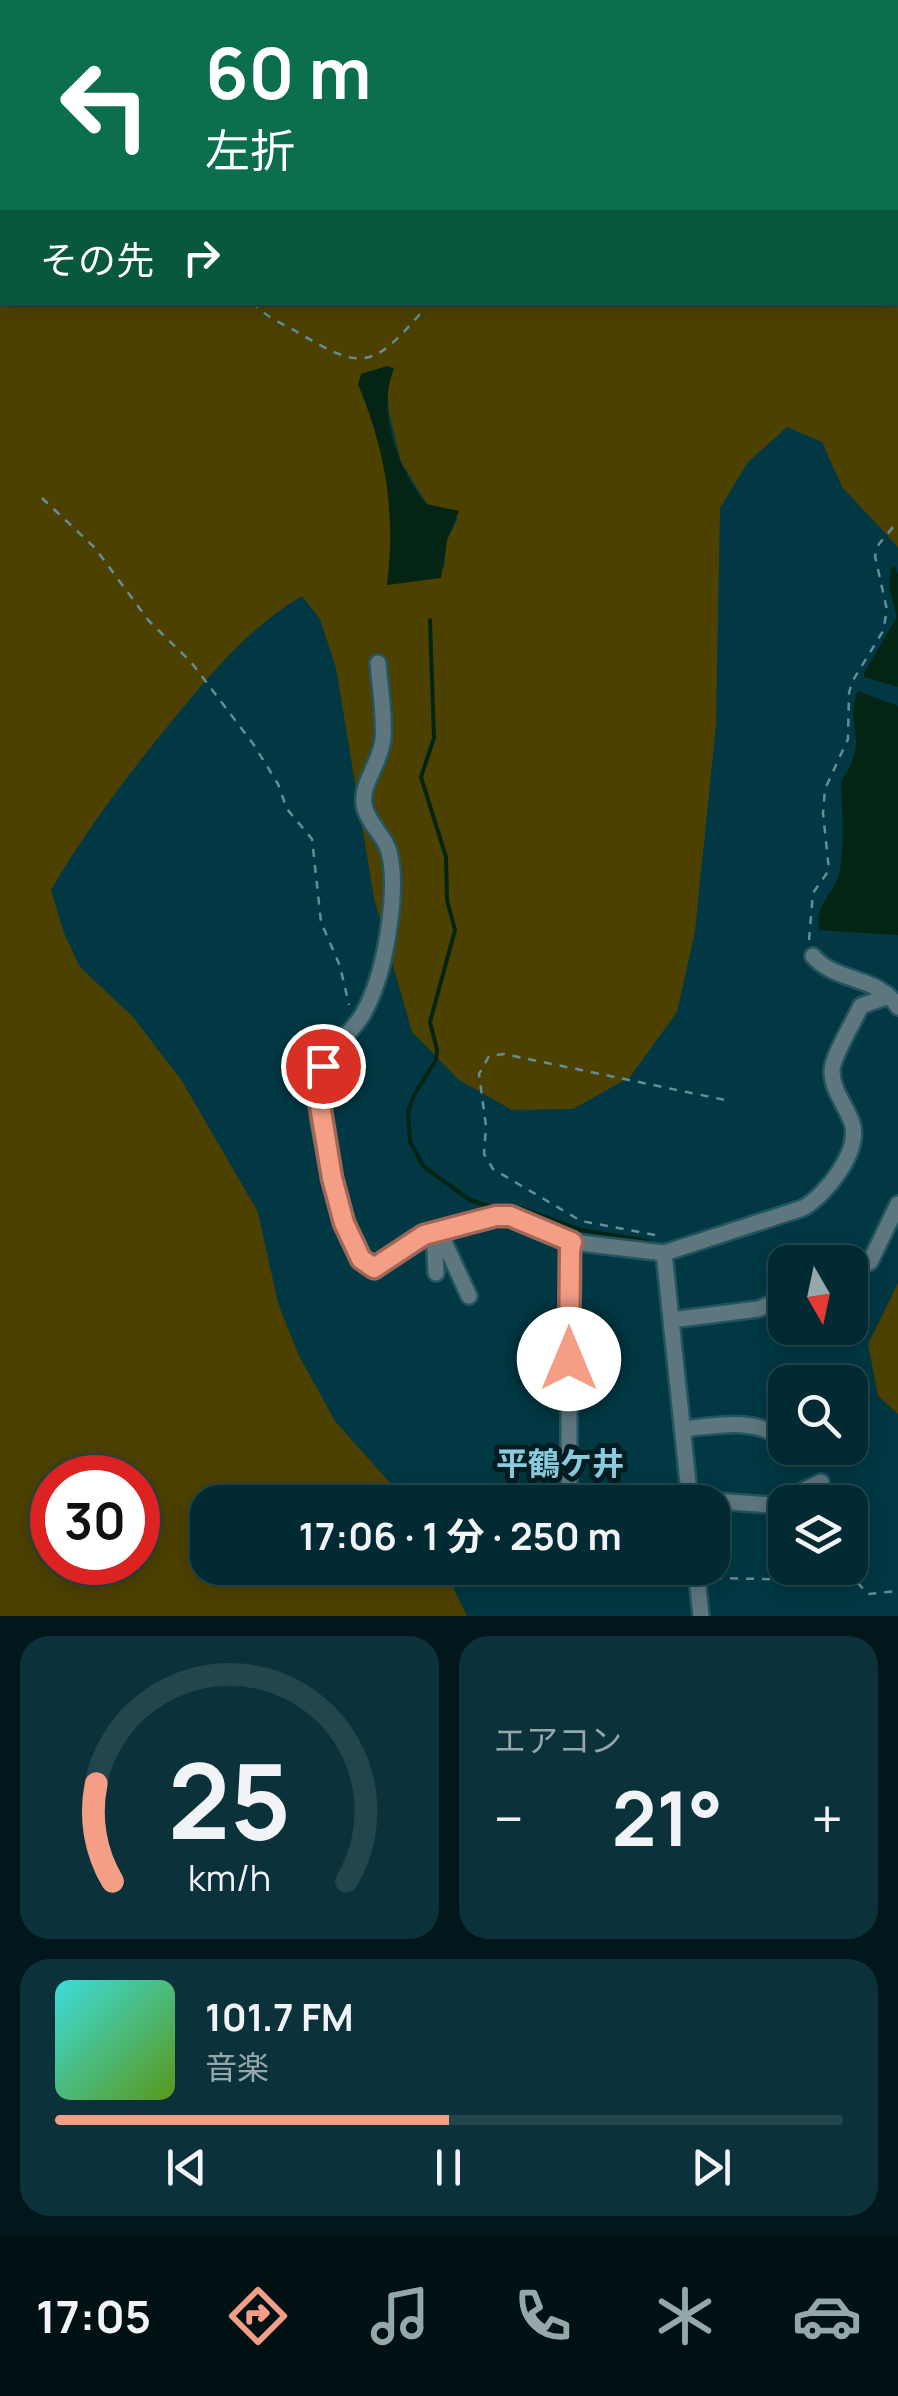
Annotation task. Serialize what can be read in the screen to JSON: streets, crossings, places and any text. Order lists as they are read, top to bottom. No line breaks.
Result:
{"districts":["平鶴ケ井"],"north":"bottom","page":{"turn":["60 m","左折"],"then":"その先","limit":"30","trip":"17:06 · 1 分 · 250 m","tile":"エアコン","heat":["−","21°","+"],"song":["101.7 FM","音楽"],"tabs":"17:05","gauge":["25","km/h"]}}
